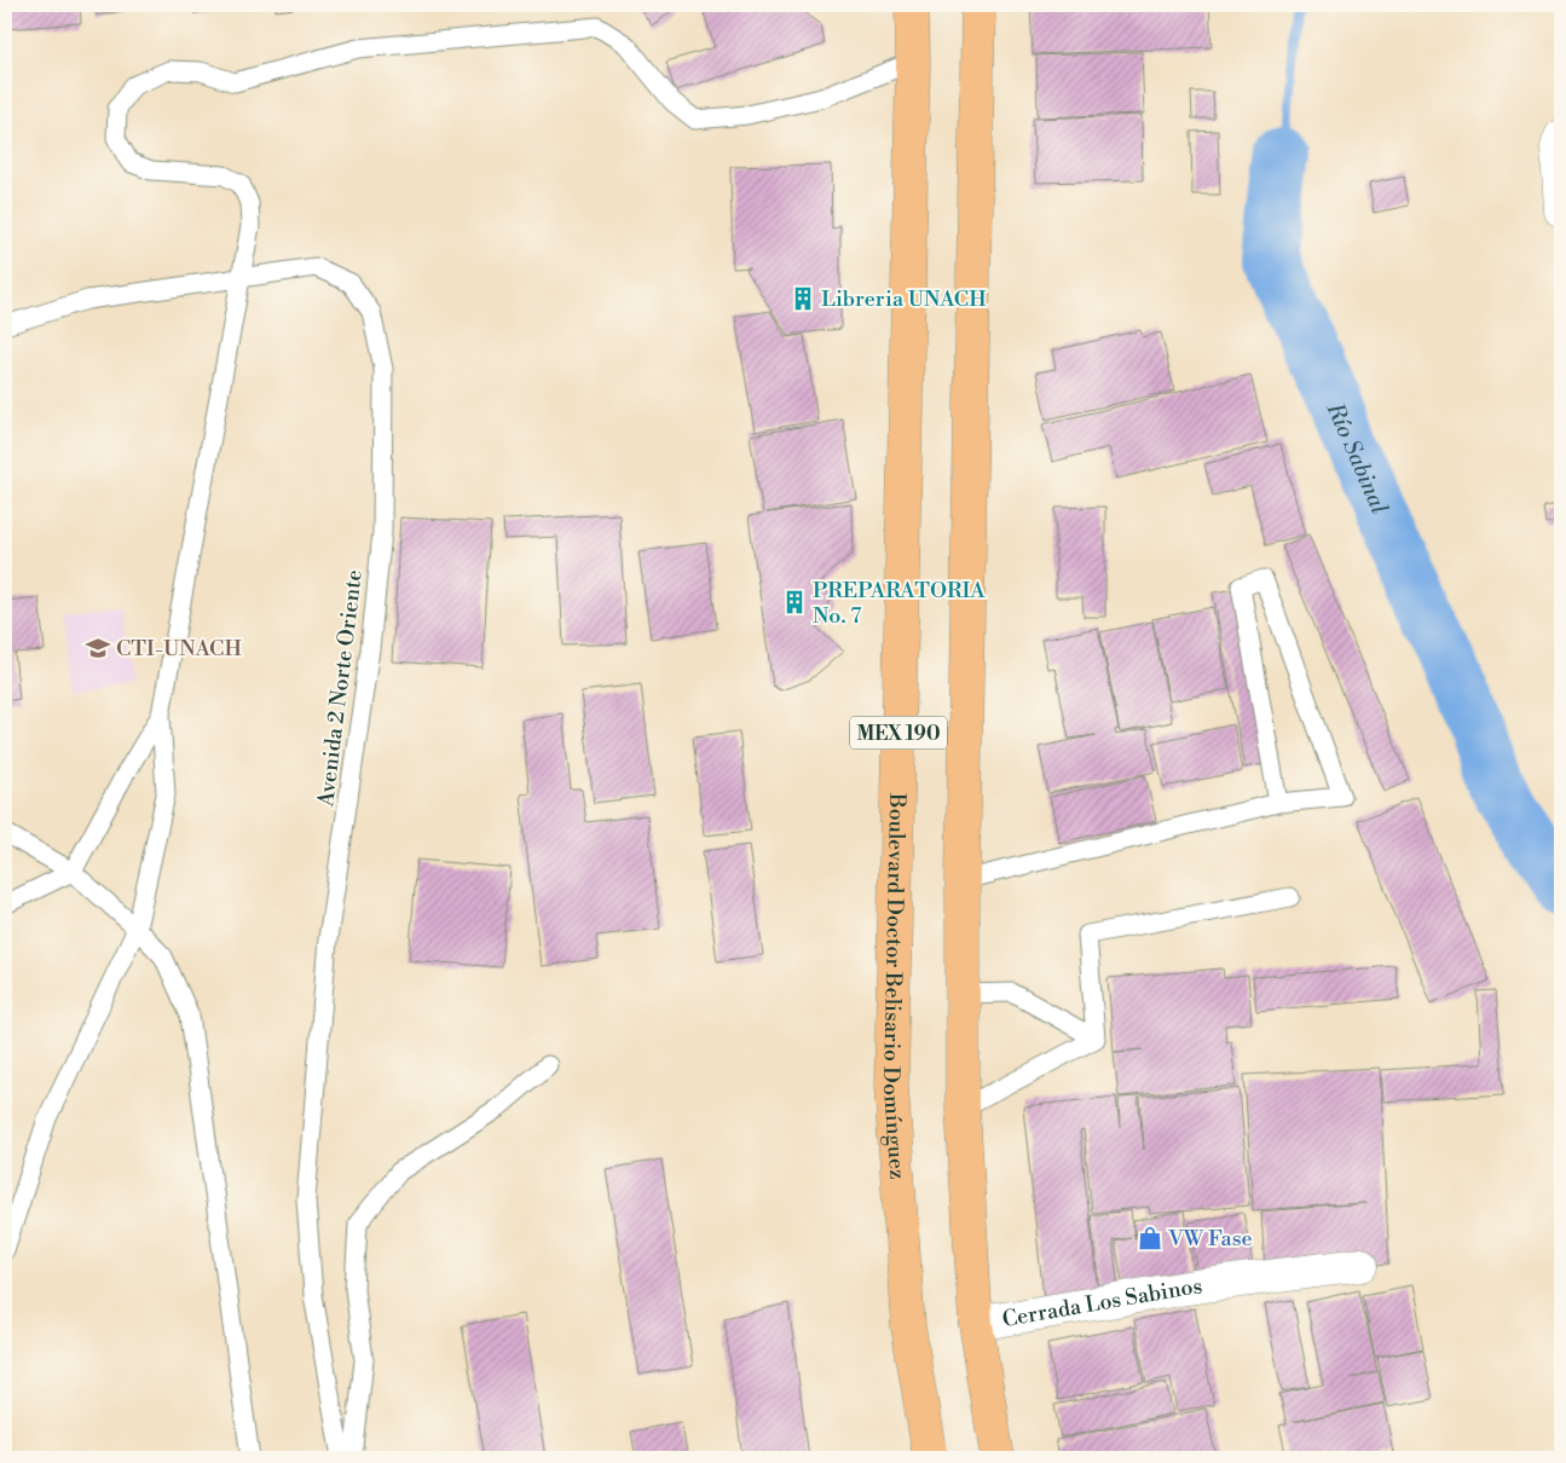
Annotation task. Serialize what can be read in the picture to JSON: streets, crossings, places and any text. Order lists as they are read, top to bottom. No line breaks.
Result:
{"streets":{"main road":["MEX 190","Boulevard Doctor Belisario Domínguez"],"street":["Cerrada Los Sabinos"],"lane":["Avenida 2 Norte Oriente"]},"crossings":[["MEX 190","Cerrada Los Sabinos"]],"water":["Río Sabinal"],"places":{"building":["Libreria UNACH","PREPARATORIA No. 7"],"school or university":["CTI-UNACH"],"shop":["VW Fase"]}}
